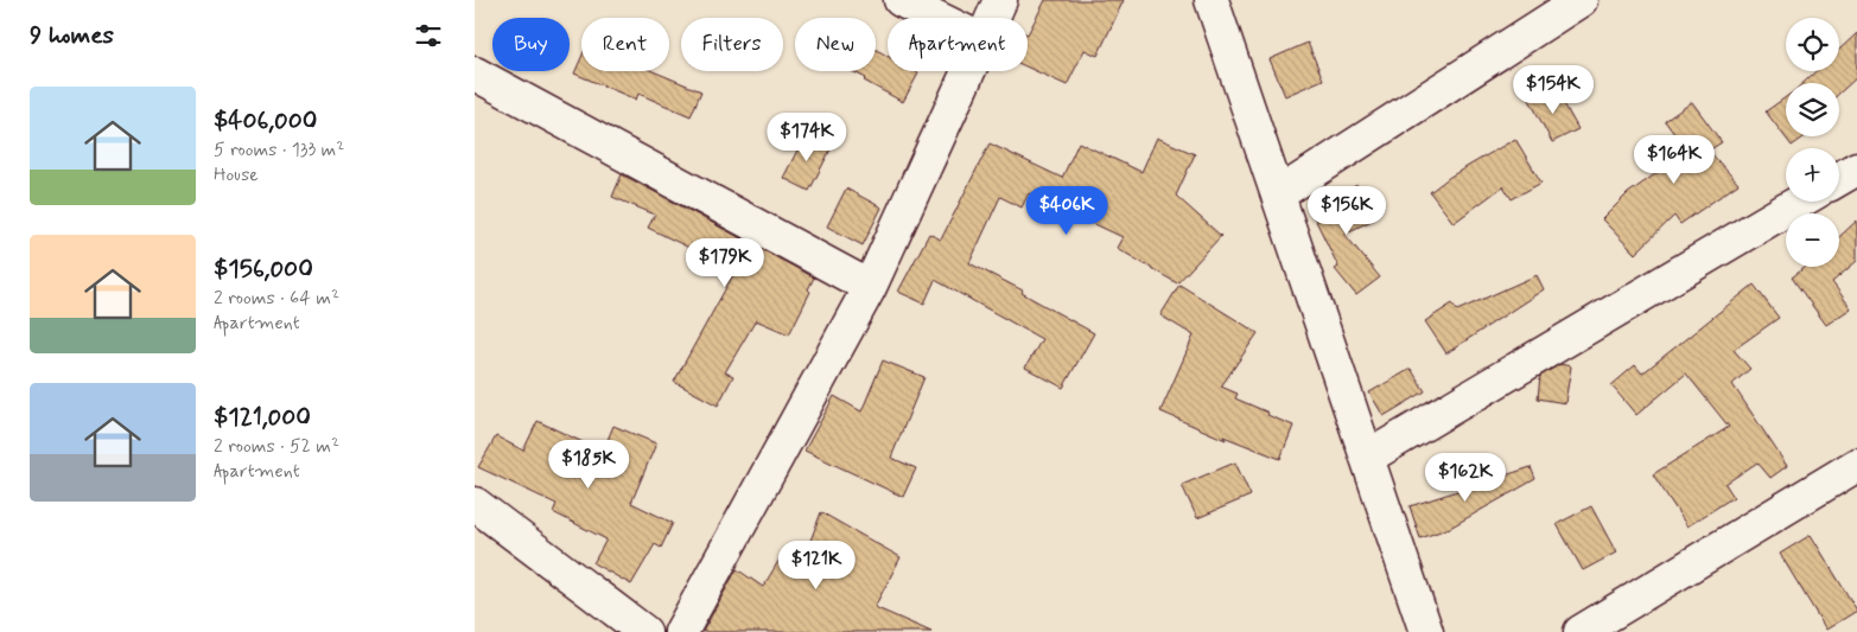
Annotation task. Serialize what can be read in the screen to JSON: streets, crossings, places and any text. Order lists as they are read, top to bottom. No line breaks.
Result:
{"page":{"heading":"9 homes","map_buttons":["+","−"],"chip":["Buy","Rent","Filters","New","Apartment"],"price":["$154K","$174K","$164K","$406K","$156K","$179K","$185K","$162K","$121K"],"list":[{"name":"$406,000","note":"5 rooms · 133 m² · House"},{"name":"$156,000","note":"2 rooms · 64 m² · Apartment"},{"name":"$121,000","note":"2 rooms · 52 m² · Apartment"}]}}
